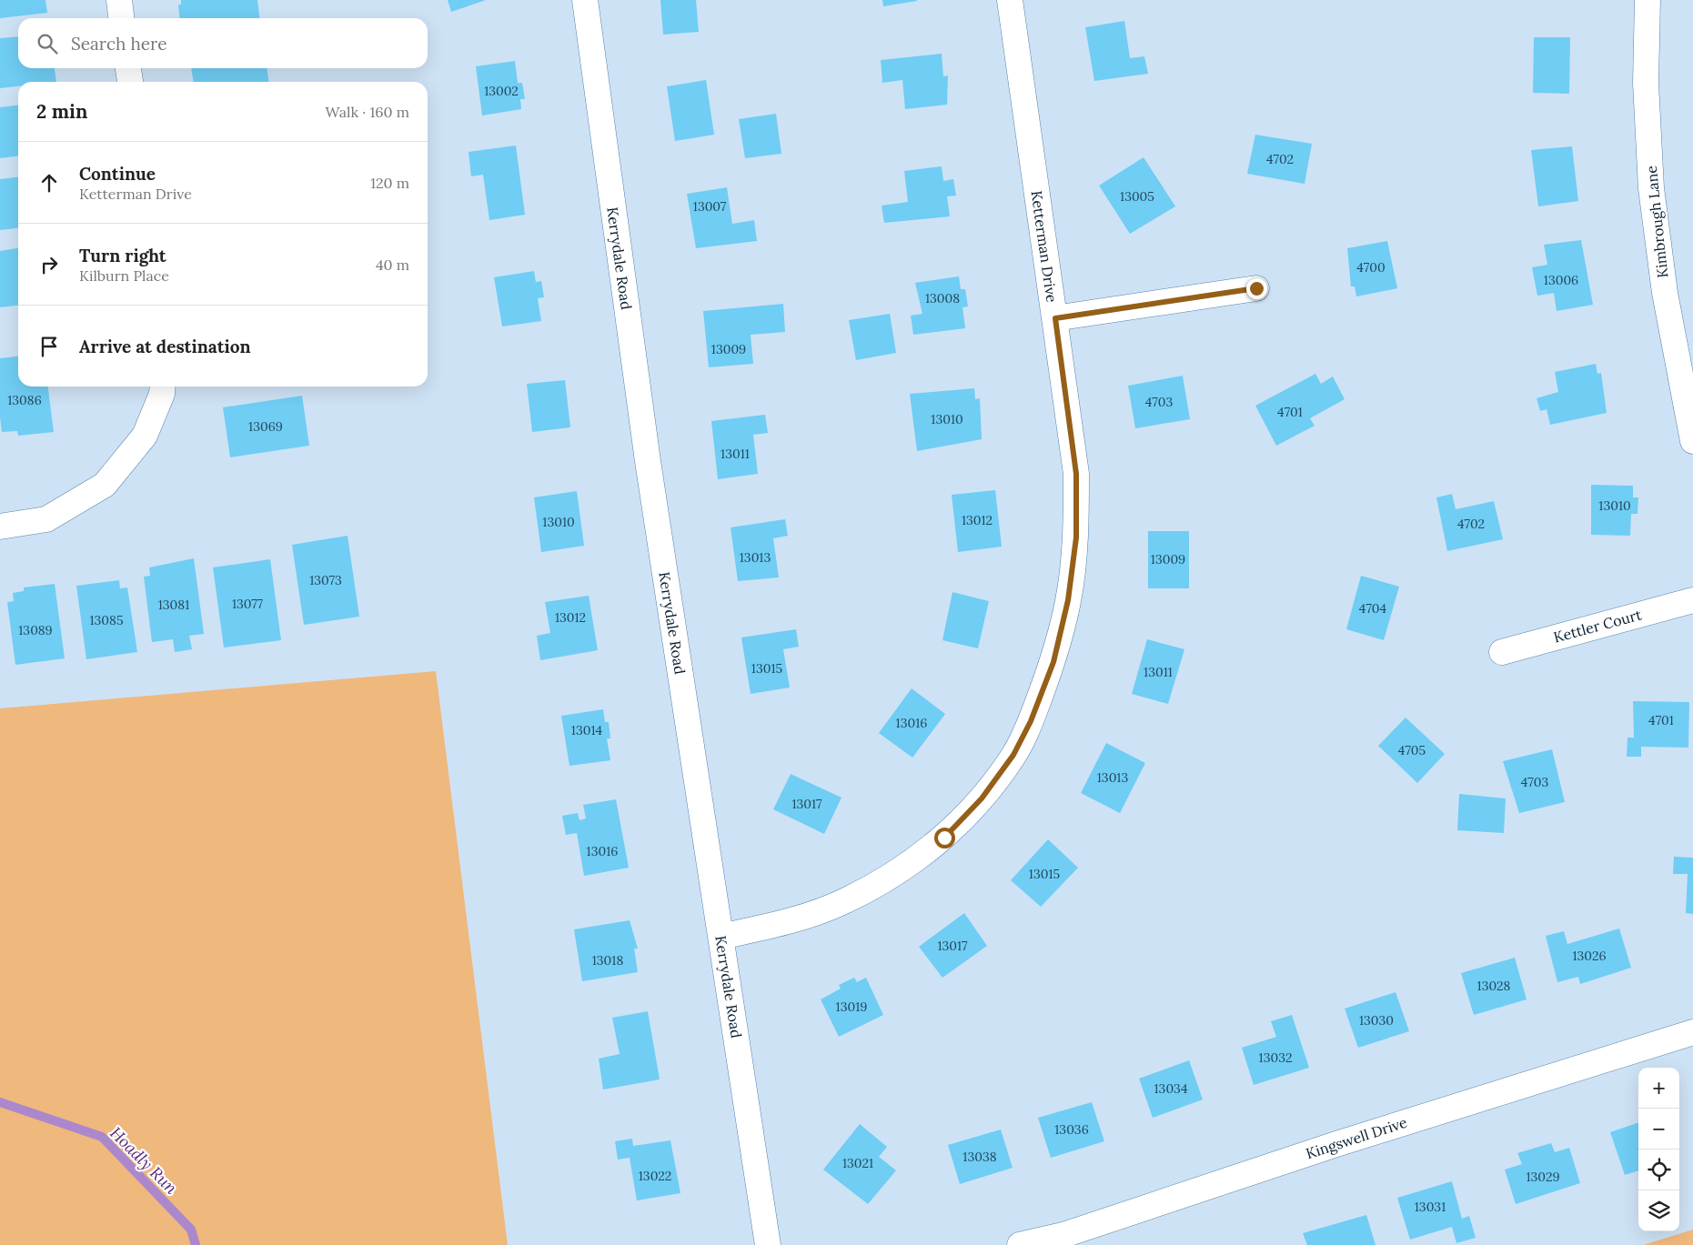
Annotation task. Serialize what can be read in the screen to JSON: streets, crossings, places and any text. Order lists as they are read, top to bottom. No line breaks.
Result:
{"streets":{"street":["Kimbrough Lane","Ketterman Drive","Kerrydale Road","Kettler Court","Kingswell Drive"]},"crossings":[["Ketterman Drive","Kerrydale Road"]],"water":["Hoadly Run"],"house_numbers":["13002","4702","13005","13007","4700","13006","13008","13009","13086","4703","4701","13010","13069","13011","13010","13012","13010","4702","13013","13009","13073","13077","13081","4704","13012","13085","13089","13015","13011","4701","13016","13014","4705","13013","4703","13017","13016","13015","13017","13026","13018","13028","13019","13030","13032","13034","13036","13038","13021","13022","13029","13031"],"page":{"search":"Search here","heading":["2 min","Walk · 160 m"],"list":[["Continue","Ketterman Drive","120 m"],["Turn right","Kilburn Place","40 m"],"Arrive at destination"],"map_buttons":["+","−"]}}
